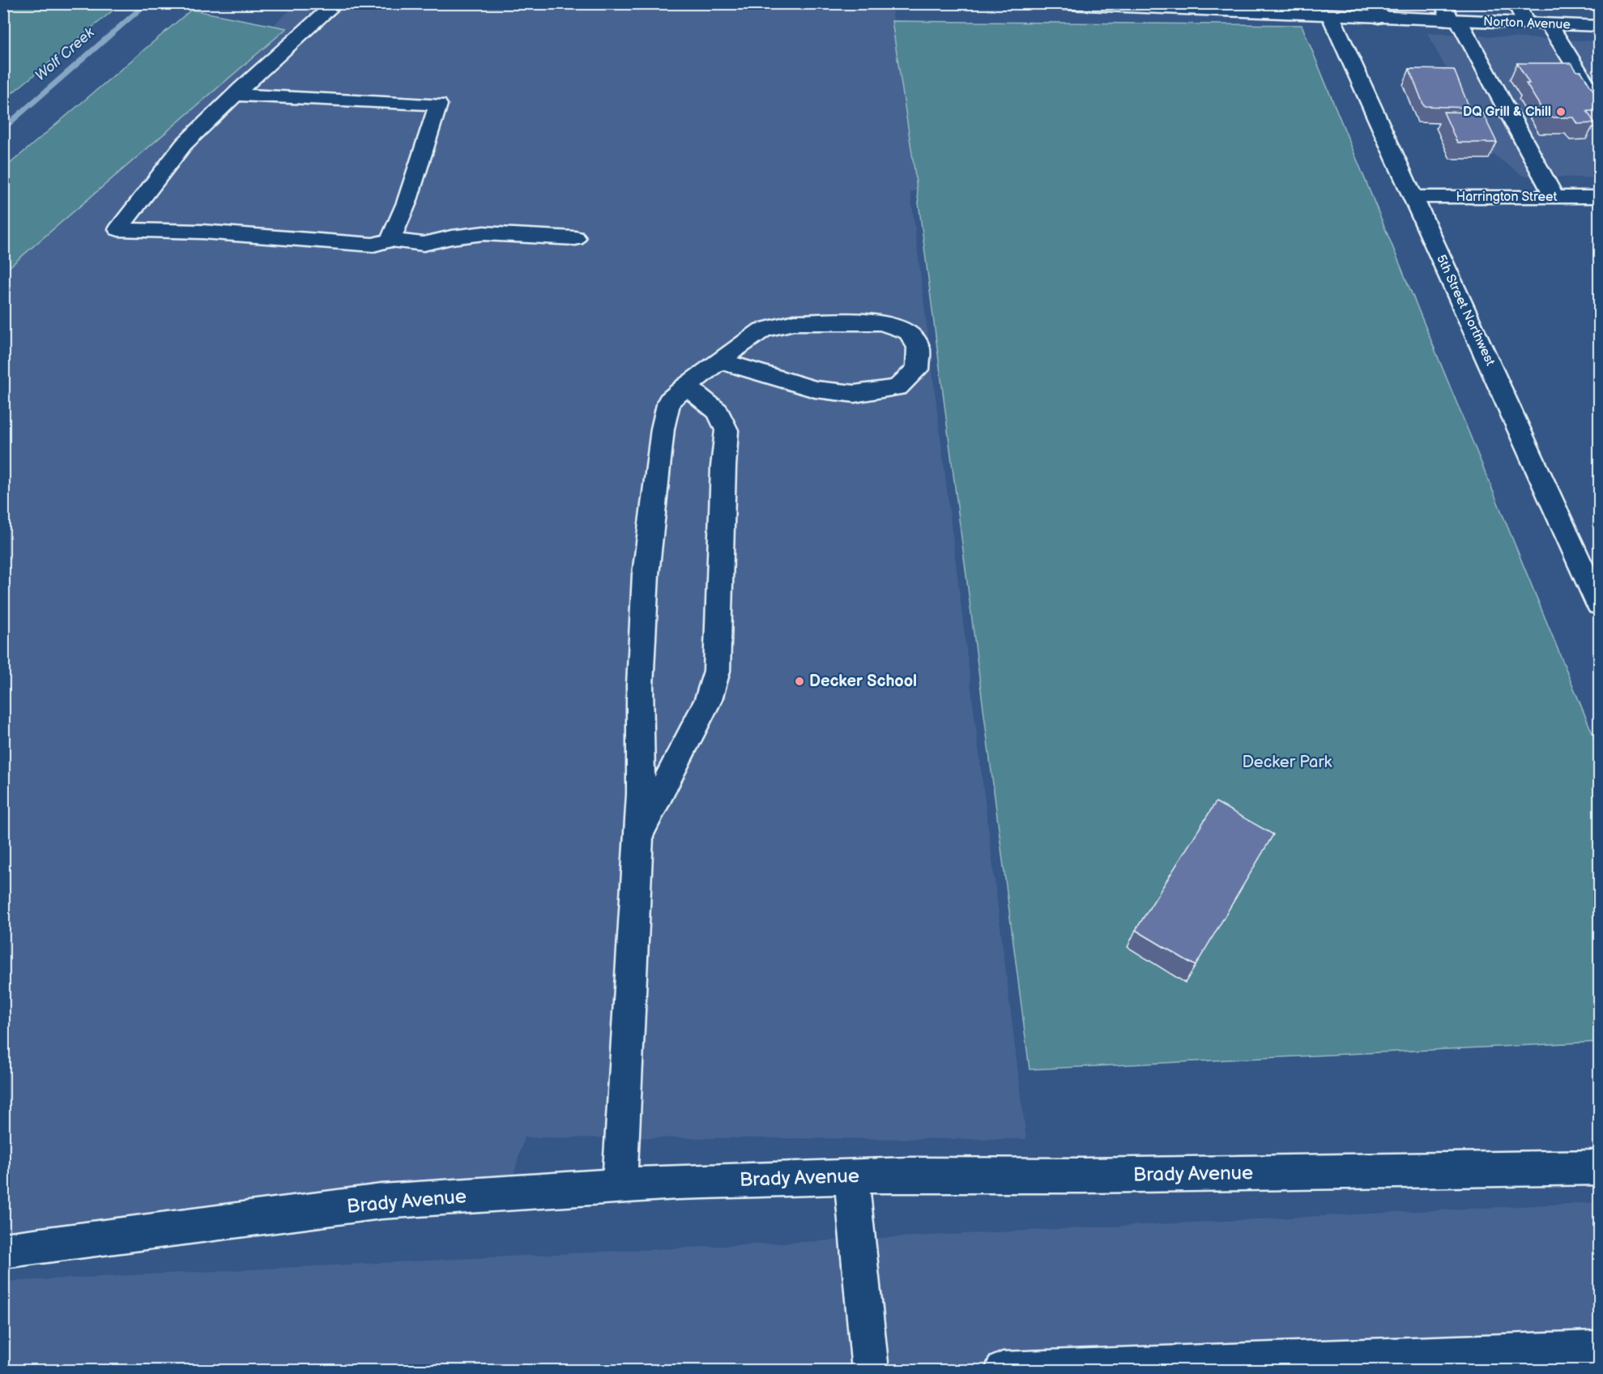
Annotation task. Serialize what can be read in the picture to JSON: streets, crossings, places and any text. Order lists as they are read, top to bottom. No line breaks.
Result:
{"streets":{"street":["Norton Avenue","Harrington Street","5th Street Northwest","Brady Avenue"]},"crossings":[["Norton Avenue","5th Street Northwest"],["Harrington Street","5th Street Northwest"]],"water":["Wolf Creek"],"parks":["Decker Park"],"places":["DQ Grill & Chill","Decker School"]}
